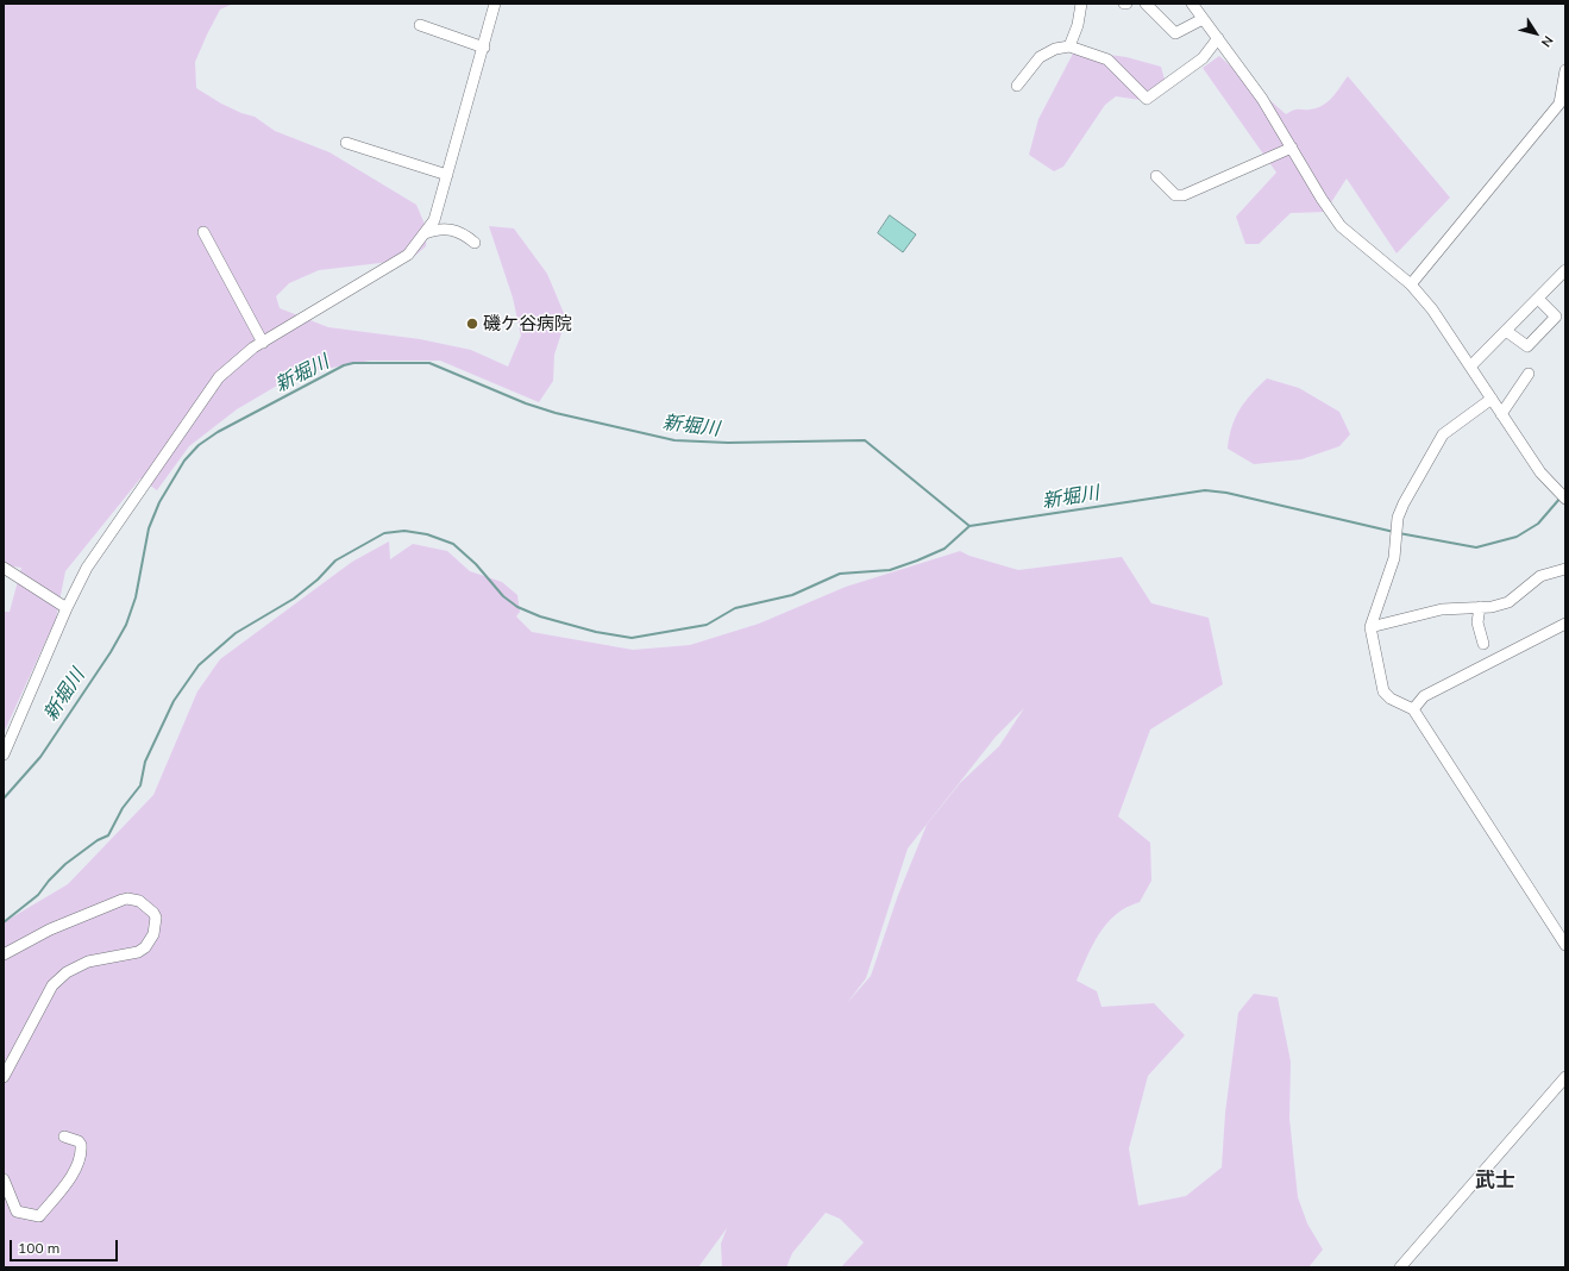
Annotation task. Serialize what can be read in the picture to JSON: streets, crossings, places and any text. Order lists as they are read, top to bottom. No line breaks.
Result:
{"districts":["武士"],"water":["新堀川"],"places":["磯ケ谷病院"],"scale_bar":"100 m","north":"bottom right"}
